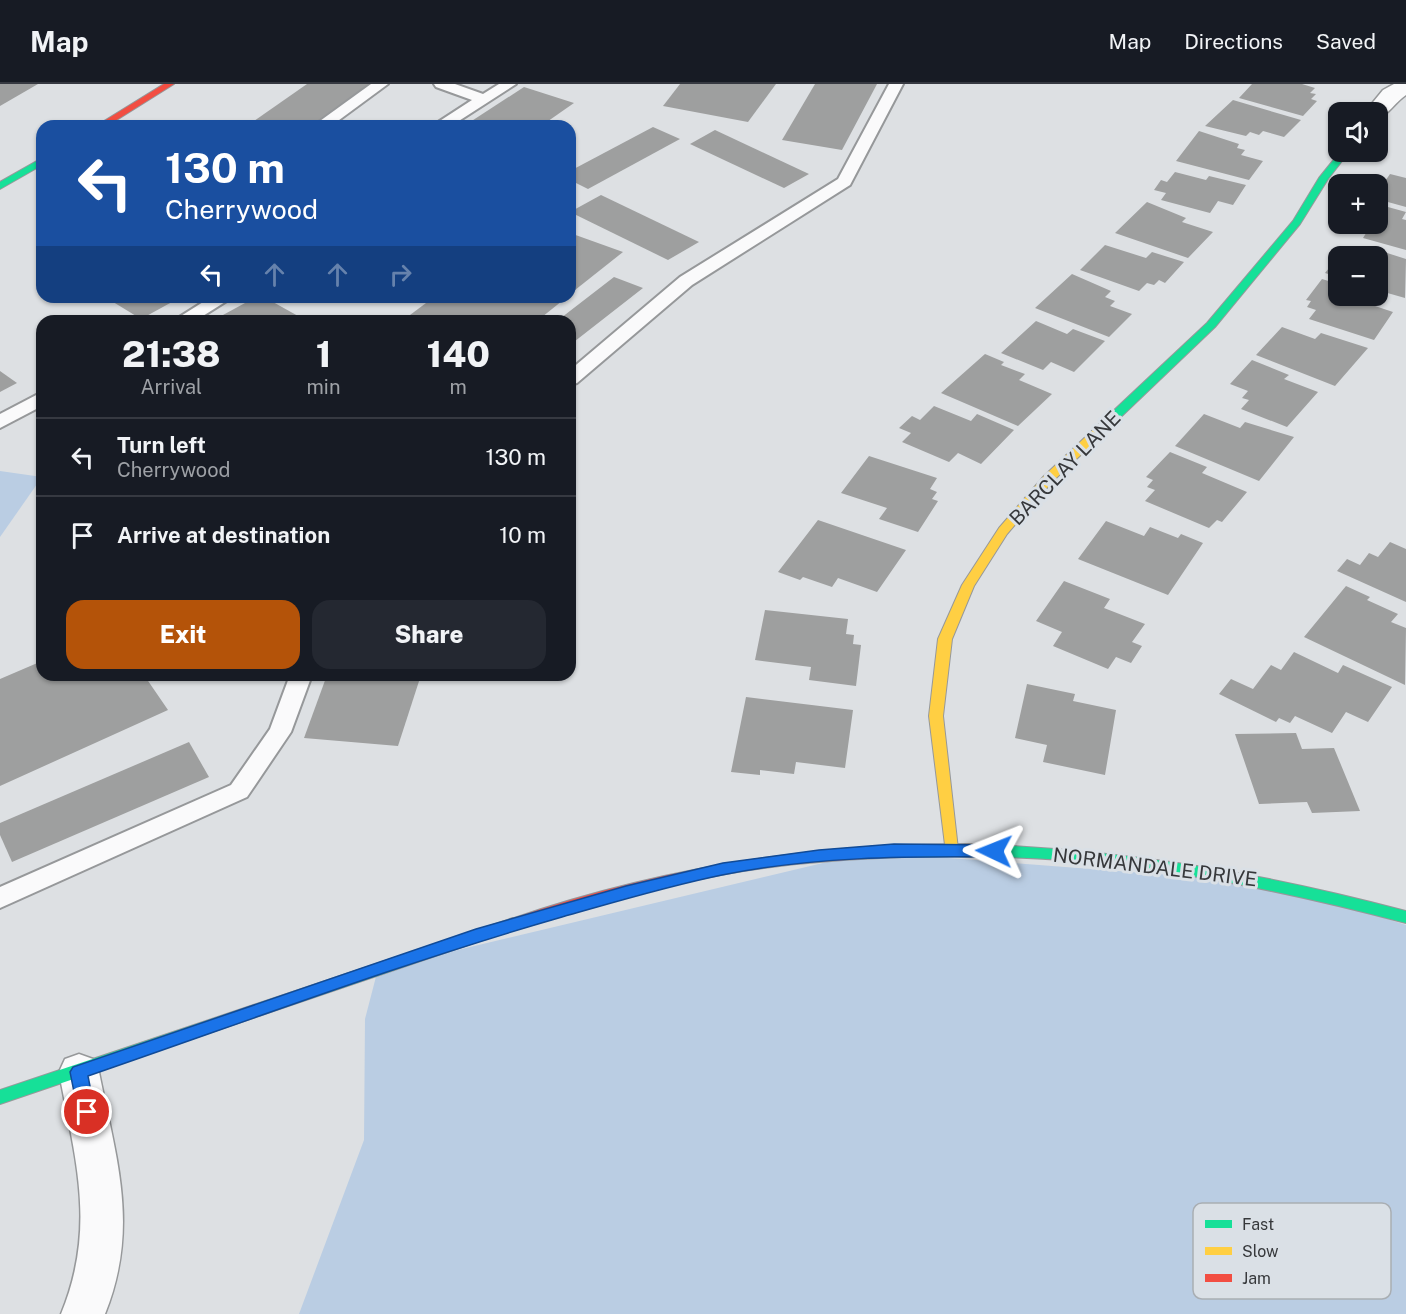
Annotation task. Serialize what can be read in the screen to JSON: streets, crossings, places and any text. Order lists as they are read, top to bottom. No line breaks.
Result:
{"streets":{"street":["BARCLAY LANE","NORMANDALE DRIVE"]},"crossings":[["BARCLAY LANE","NORMANDALE DRIVE"]],"legend":["Fast","Slow","Jam"],"page":{"header":"Map","nav":["Map","Directions","Saved"],"map_buttons":["+","−"],"turn":["130 m","Cherrywood"],"eta":["21:38","Arrival","1","min","140","m"],"list":[{"name":"Turn left","note":"Cherrywood","value":"130 m"},{"name":"Arrive at destination","value":"10 m"}],"buttons":["Exit","Share"]}}
